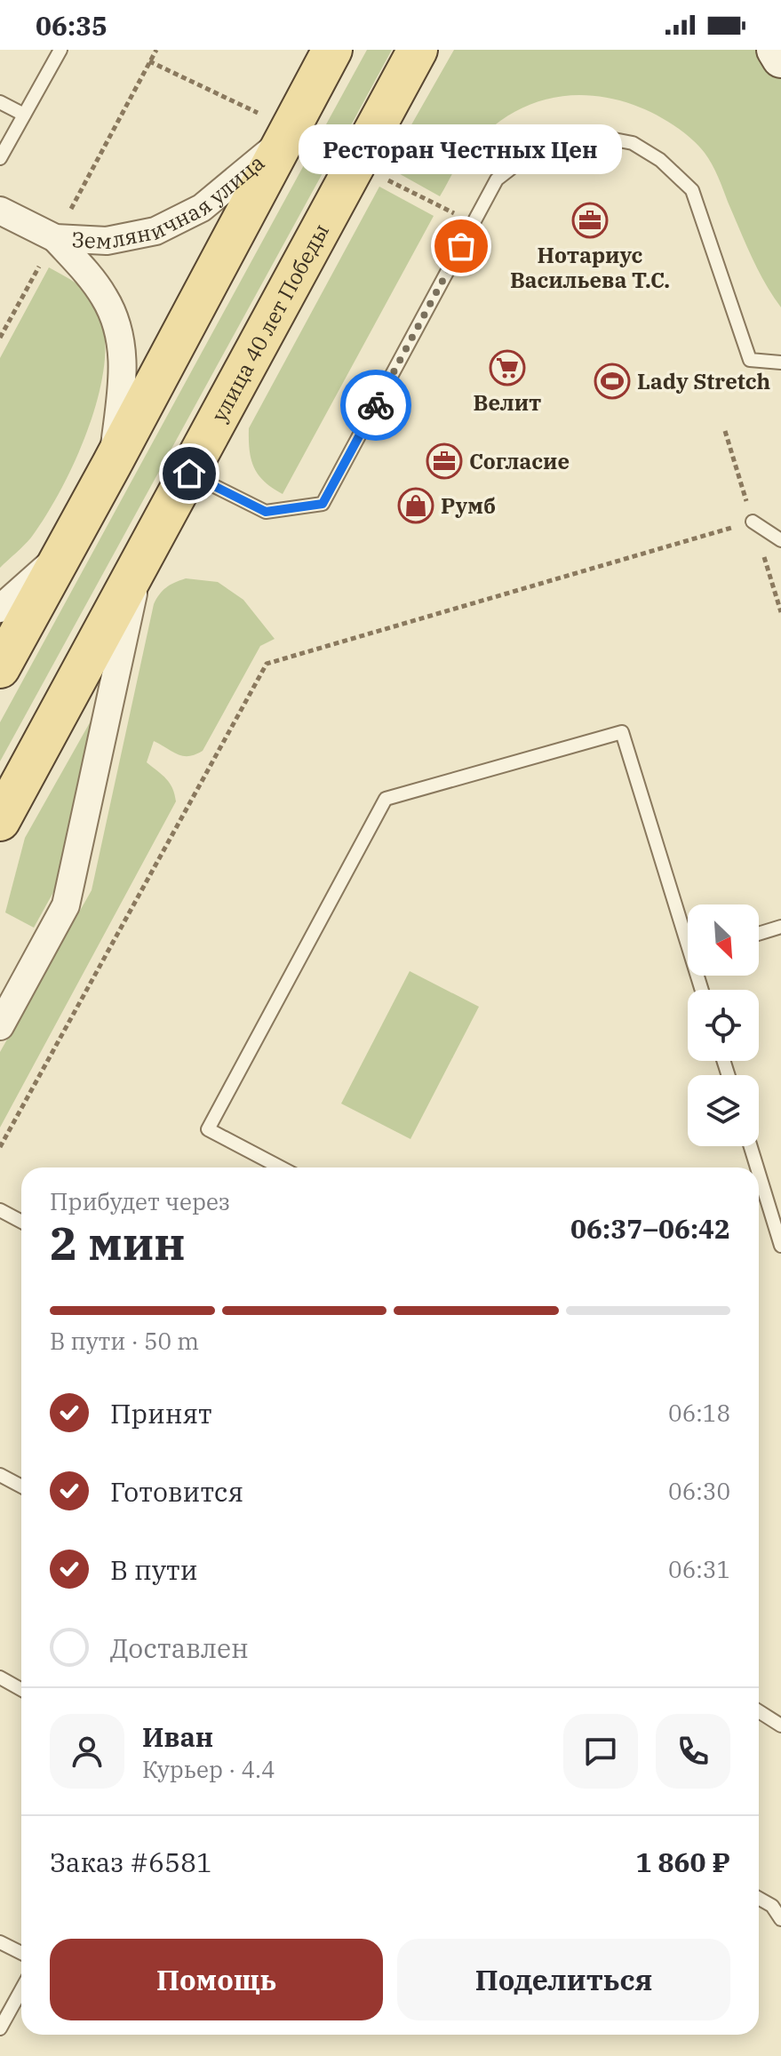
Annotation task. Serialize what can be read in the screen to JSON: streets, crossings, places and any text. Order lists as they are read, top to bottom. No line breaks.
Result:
{"streets":{"main road":["улица 40 лет Победы"],"street":["Земляничная улица"]},"places":{"office":["Нотариус Васильева Т.С.","Согласие"],"other":["Ресторан Честных Цен"],"supermarket":["Велит"],"sports":["Lady Stretch"],"shop":["Румб"]},"north":"bottom right","page":{"status":"06:35","bubble":"Ресторан Честных Цен","heading":["2 мин","Прибудет через","06:37–06:42"],"panel":["Иван","Курьер · 4.4","Заказ #6581","1 860 ₽"],"bar":"В пути · 50 m","list":[["Принят","06:18"],["Готовится","06:30"],["В пути","06:31"],"Доставлен"],"buttons":["Помощь","Поделиться"]}}
